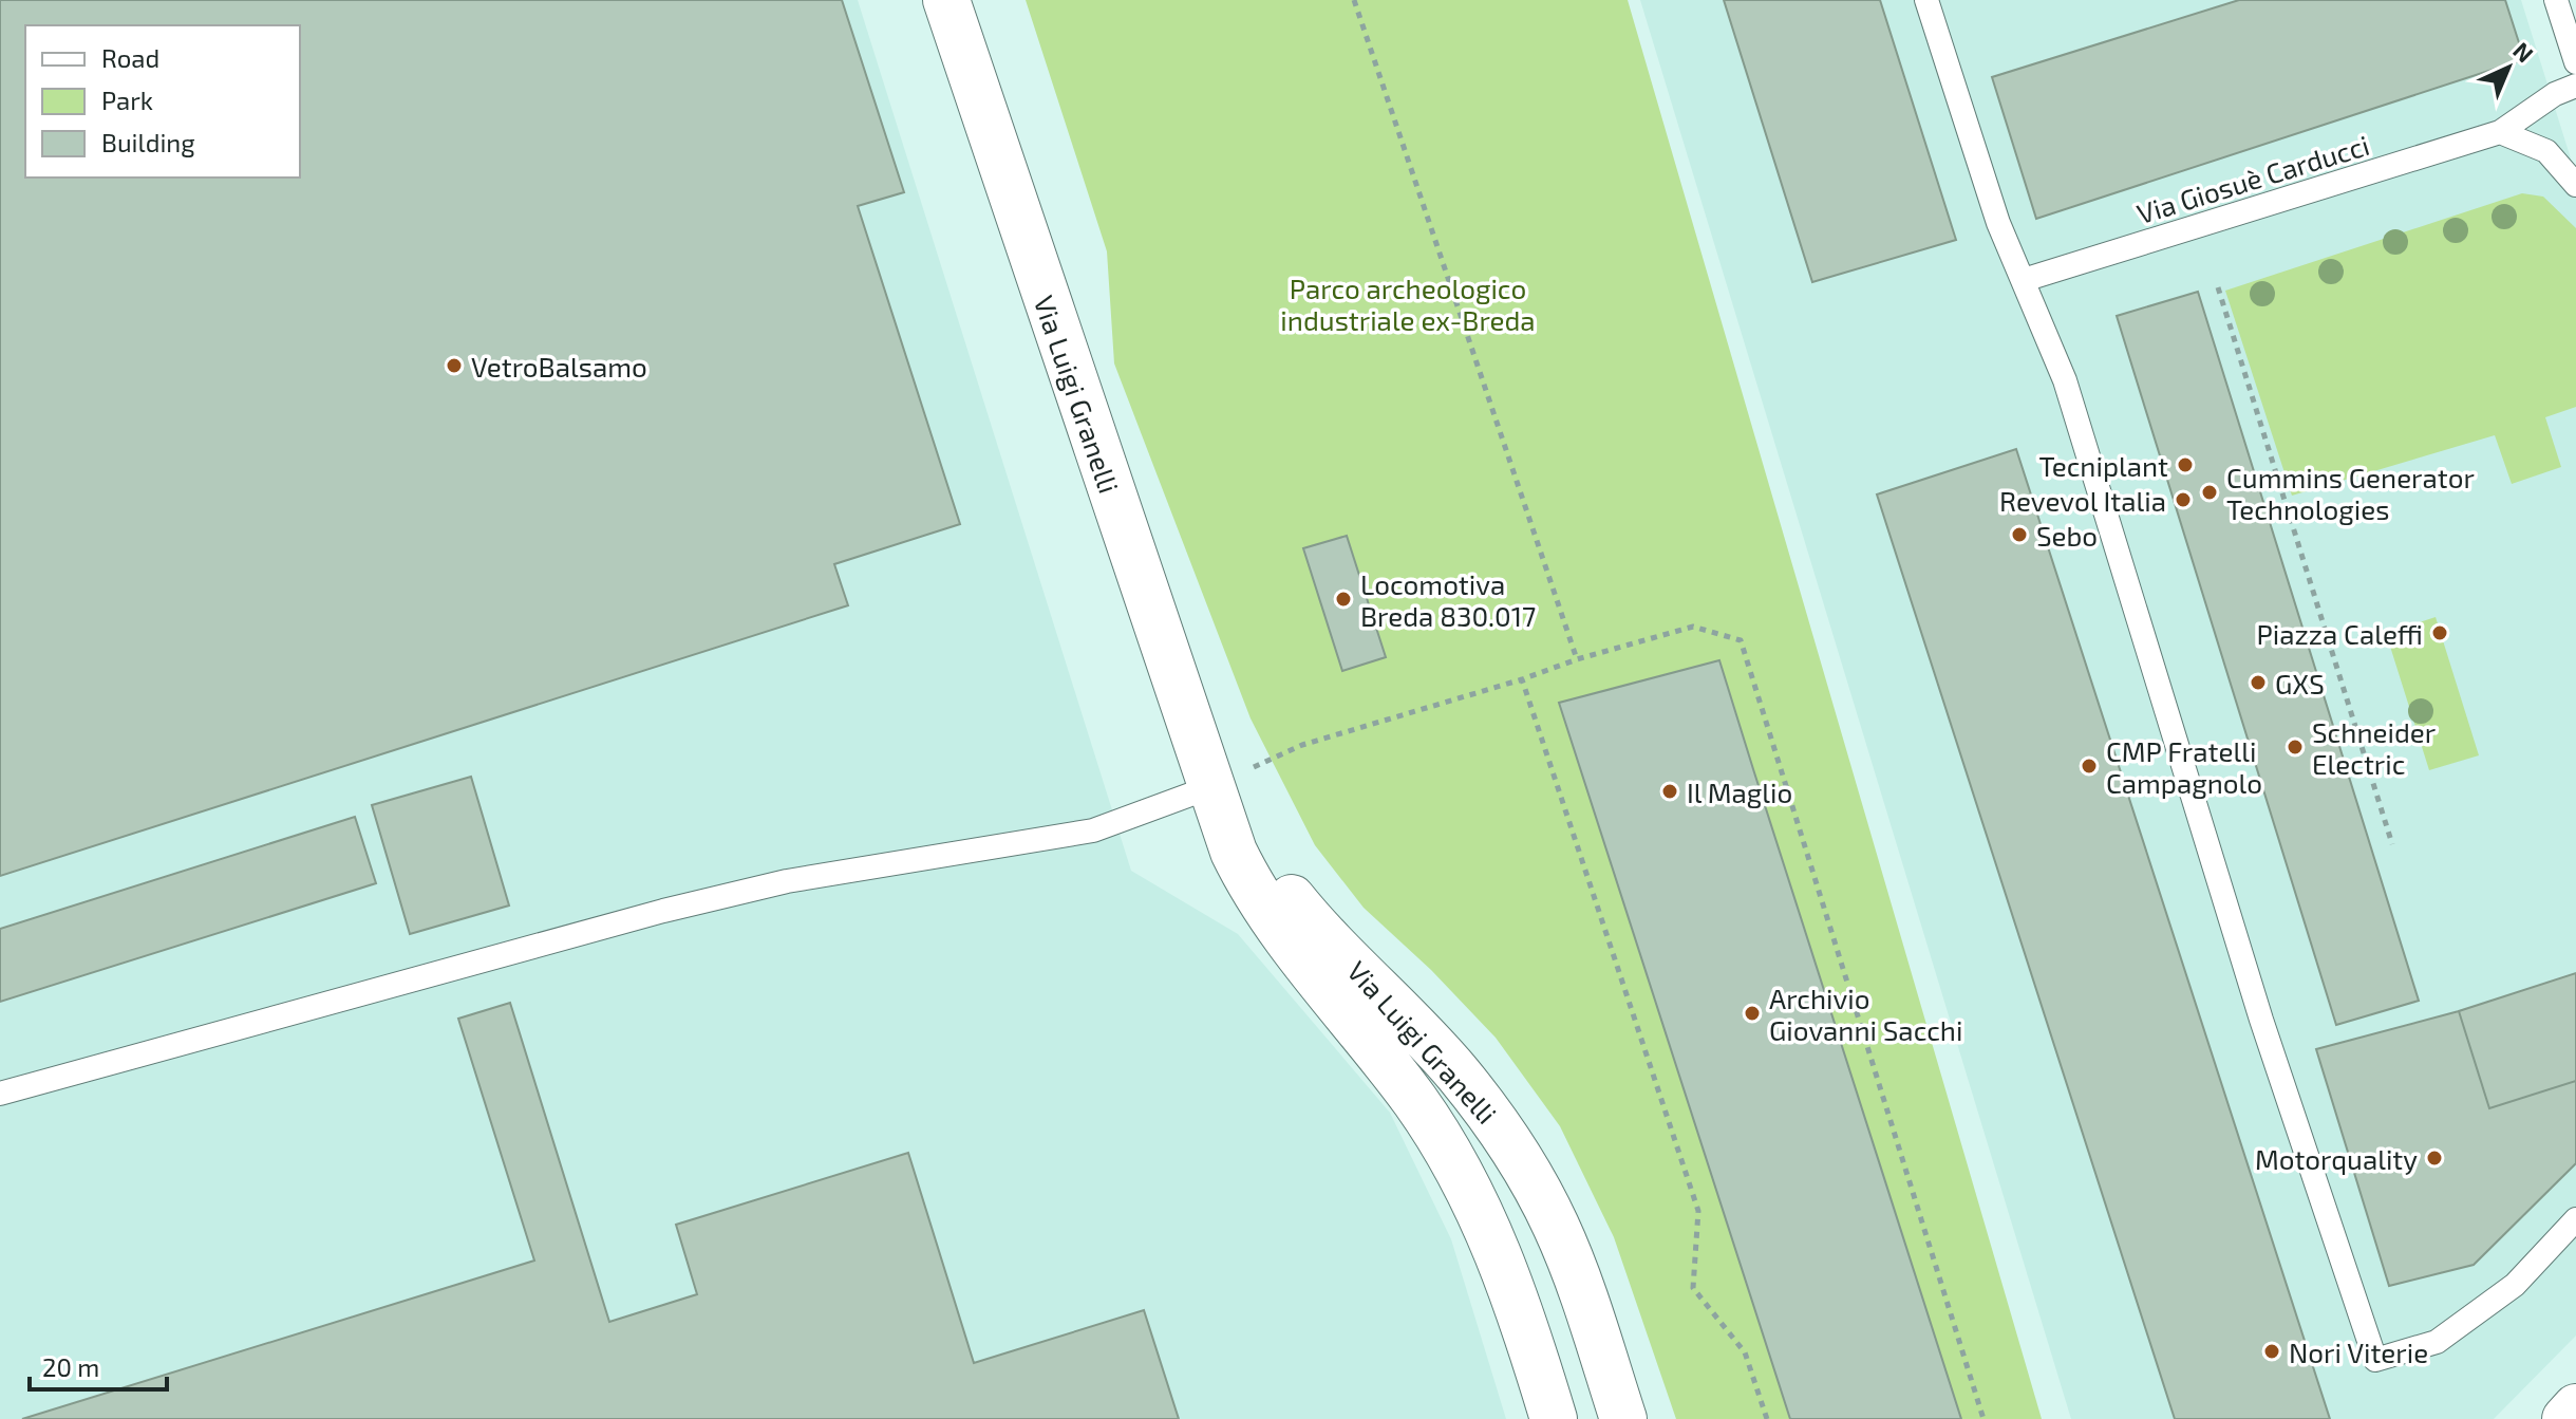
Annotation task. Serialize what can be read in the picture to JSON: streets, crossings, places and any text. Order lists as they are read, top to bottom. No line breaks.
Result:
{"streets":{"street":["Via Luigi Granelli"],"lane":["Via Giosuè Carducci"]},"parks":["Parco archeologico industriale ex-Breda"],"places":["VetroBalsamo","Tecniplant","Cummins Generator Technologies","Revevol Italia","Sebo","Locomotiva Breda 830.017","Piazza Caleffi","GXS","Schneider Electric","CMP Fratelli Campagnolo","Il Maglio","Archivio Giovanni Sacchi","Motorquality","Nori Viterie"],"legend":["Road","Park","Building"],"scale_bar":"20 m","north":"top right"}
